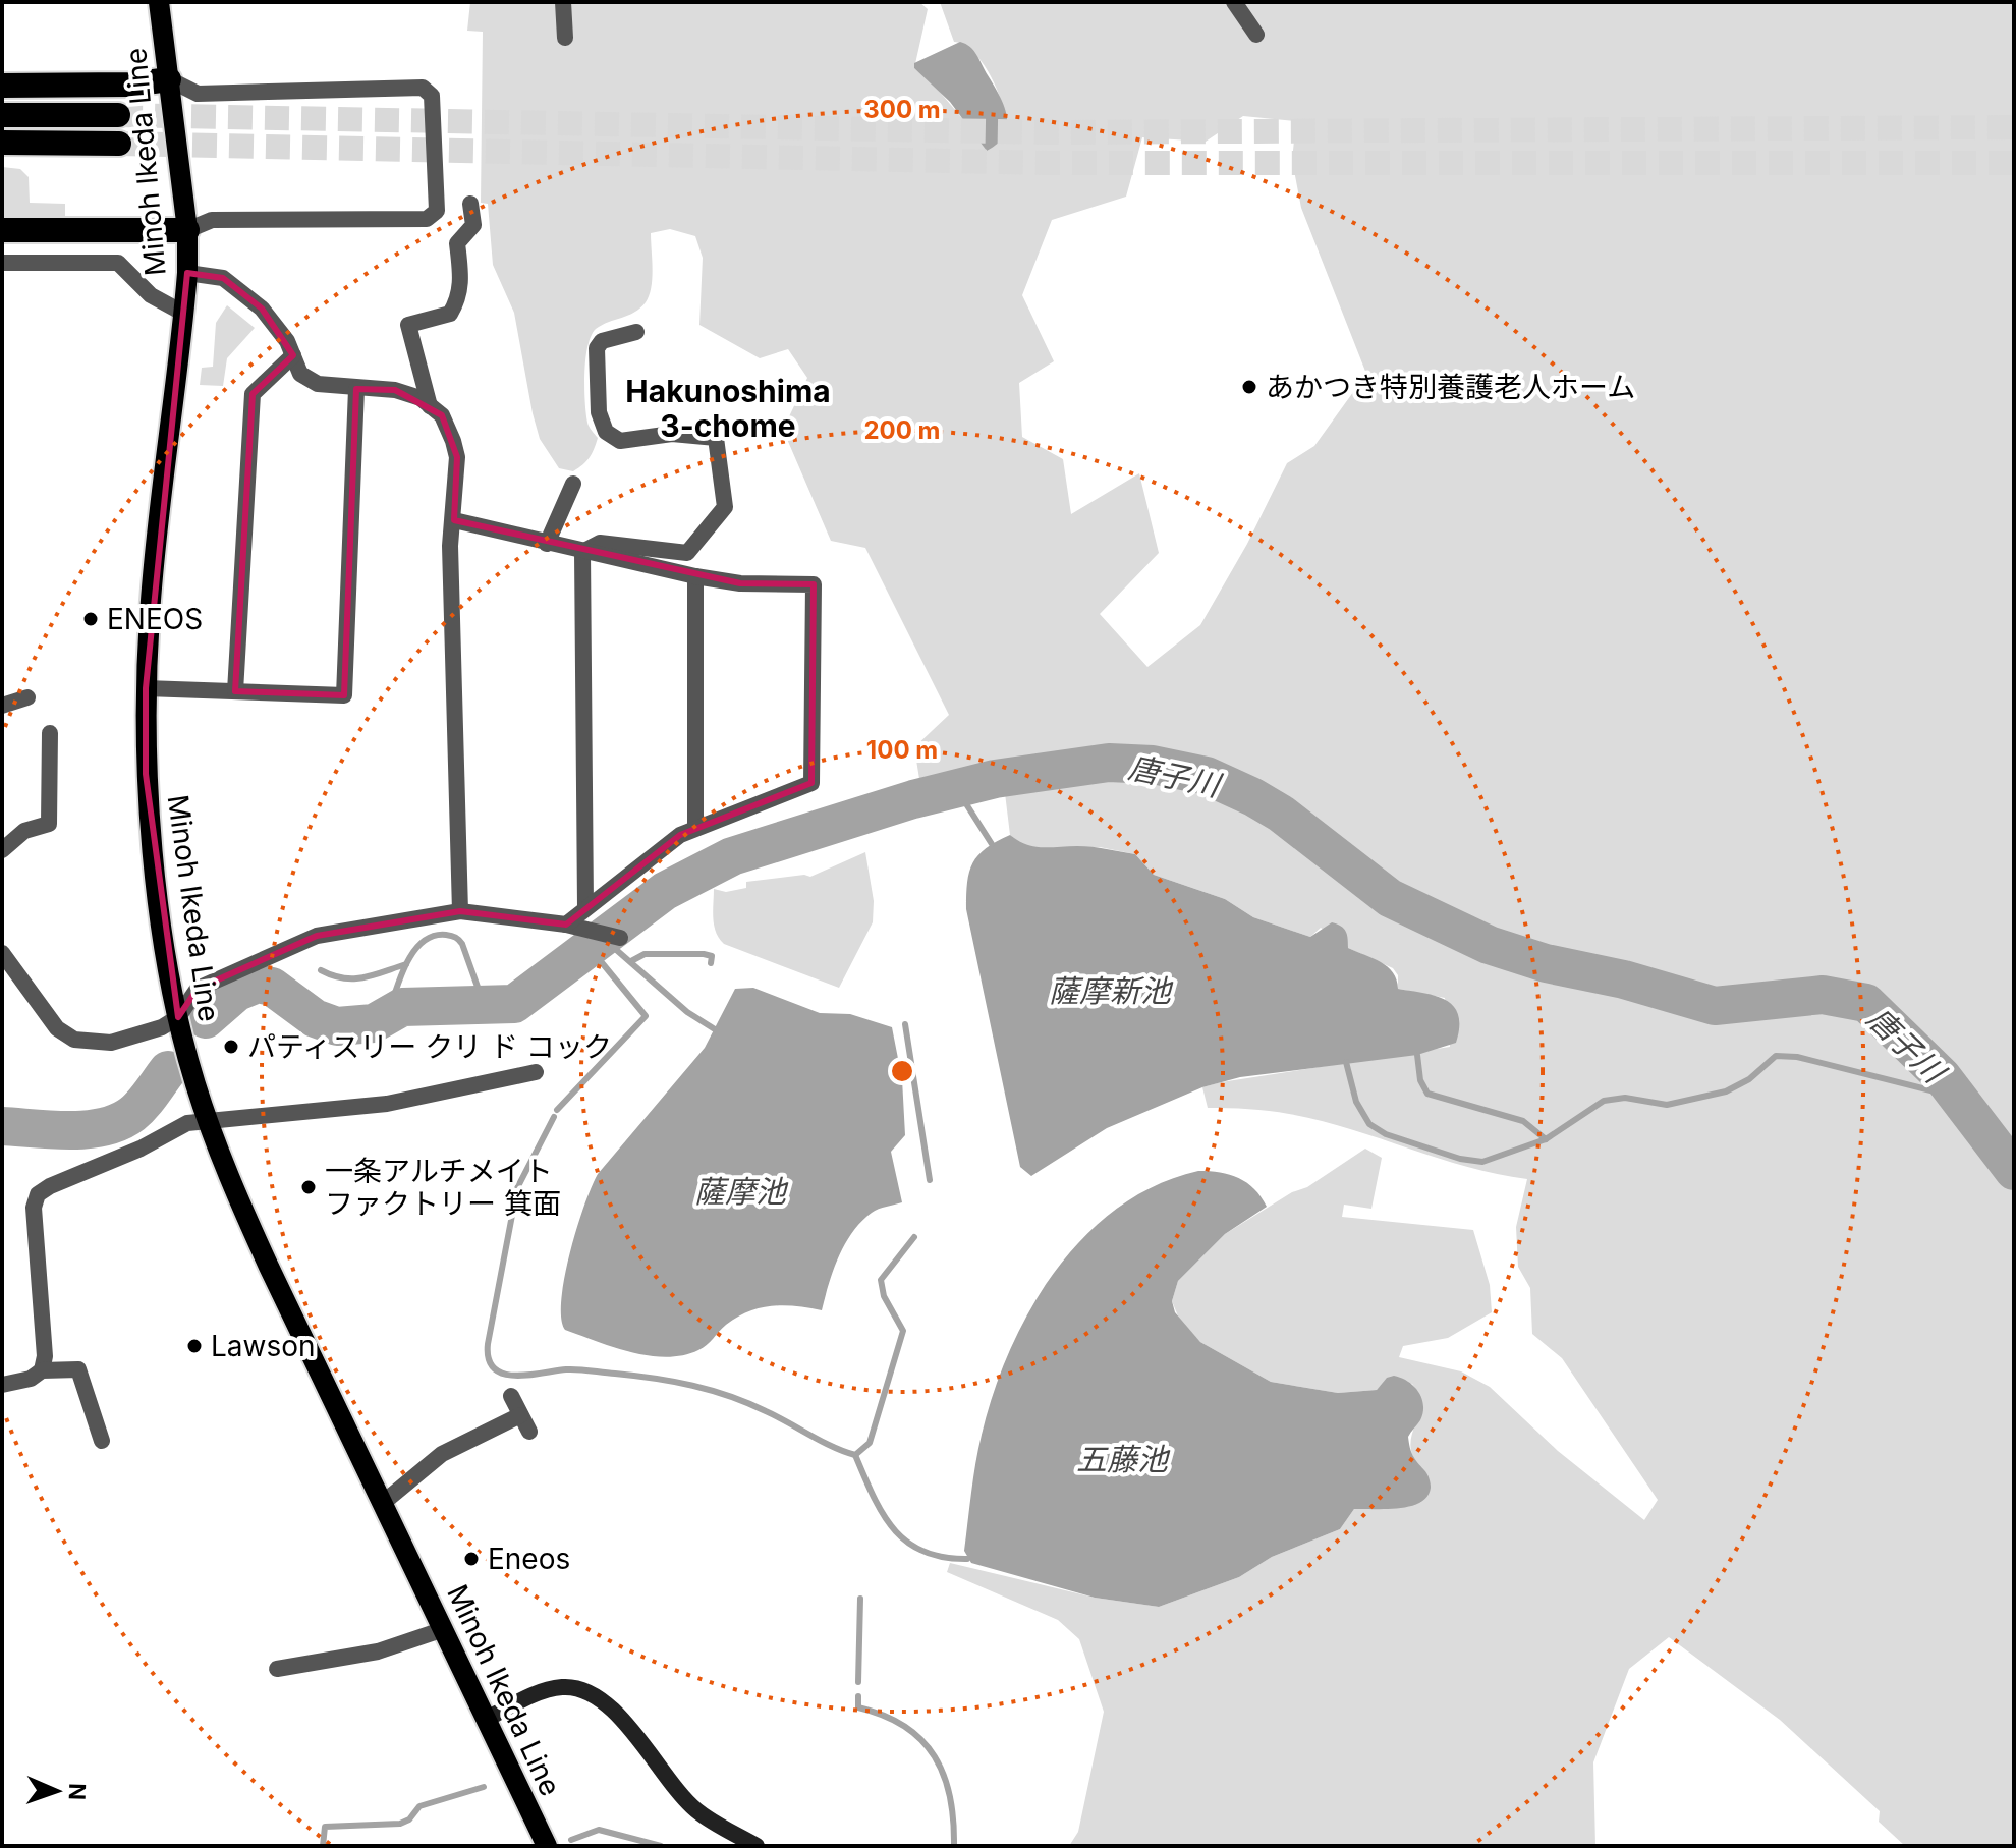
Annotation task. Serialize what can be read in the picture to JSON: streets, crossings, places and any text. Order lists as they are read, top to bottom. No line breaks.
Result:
{"streets":{"main road":["Minoh Ikeda Line"]},"districts":["Hakunoshima 3-chome"],"water":["唐子川","薩摩新池","薩摩池","五藤池"],"places":["あかつき特別養護老人ホーム","ENEOS","パティスリー クリ ド コック","一条アルチメイト ファクトリー 箕面","Lawson","Eneos"],"north":"right","rings":["300 m","200 m","100 m"]}
